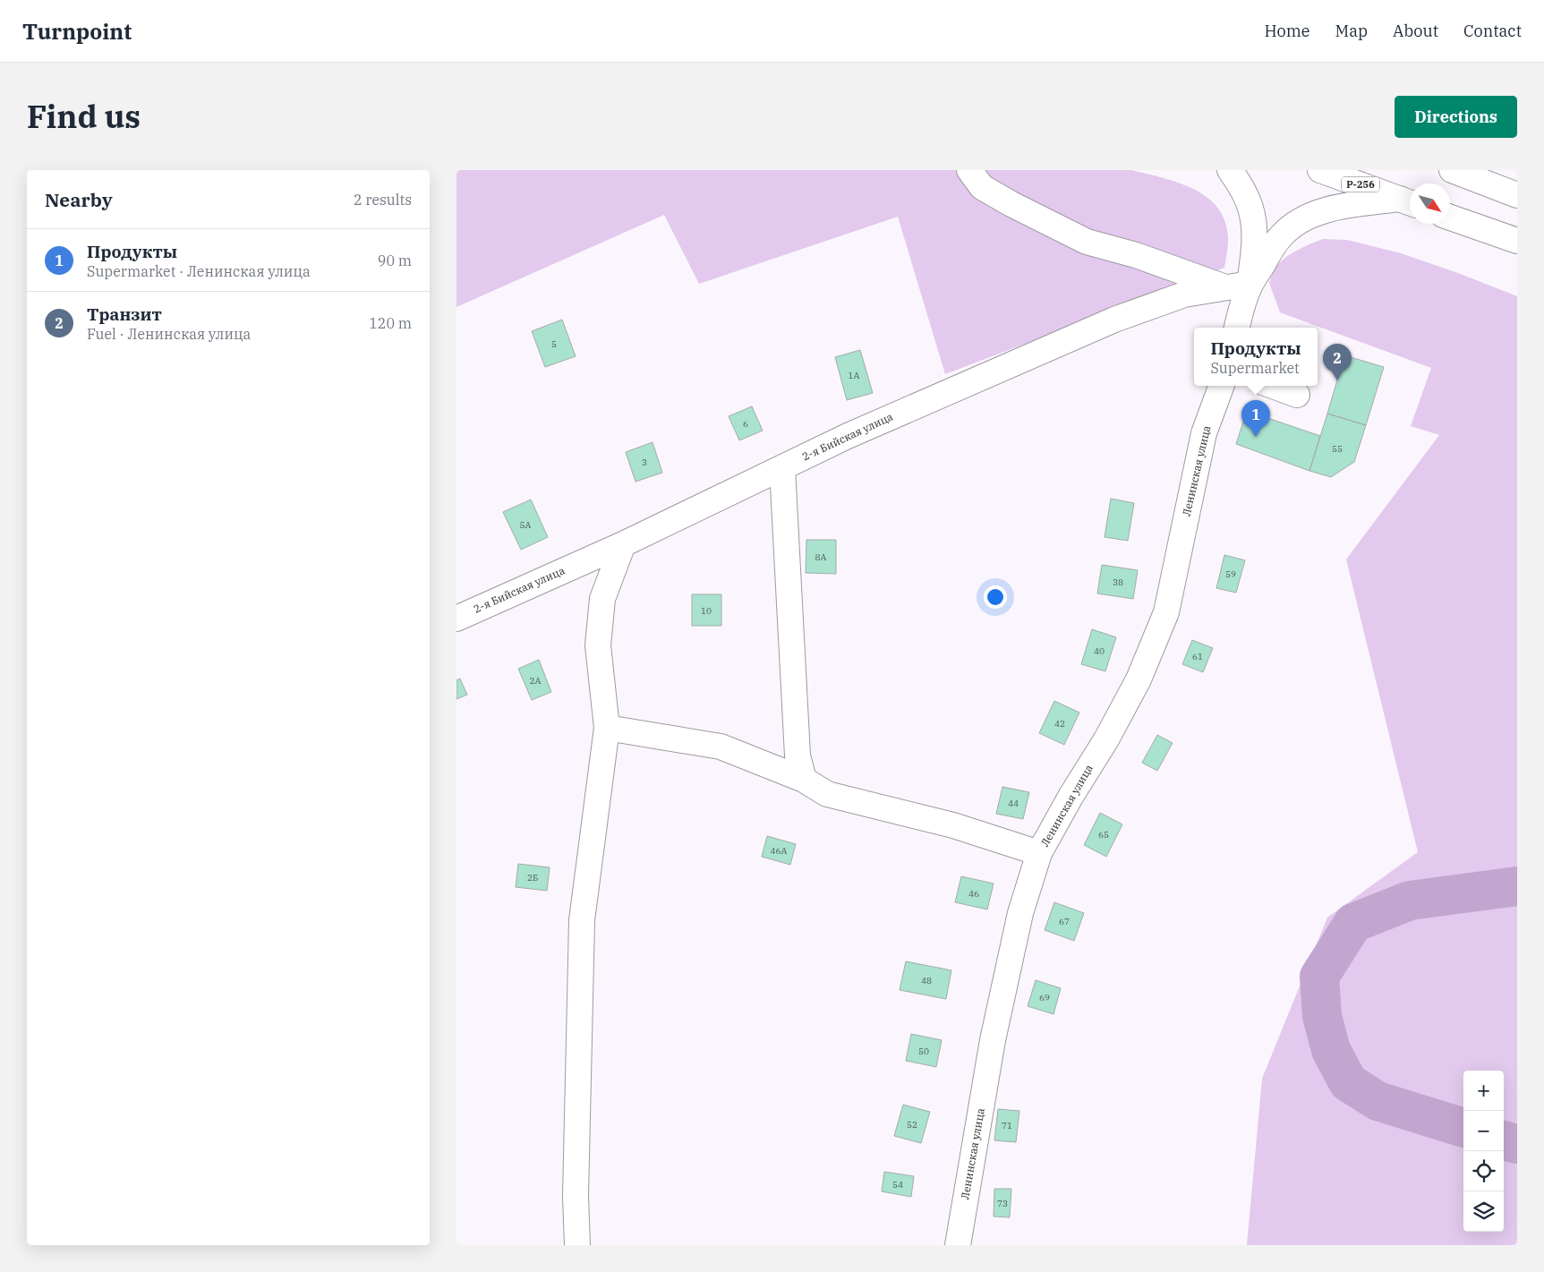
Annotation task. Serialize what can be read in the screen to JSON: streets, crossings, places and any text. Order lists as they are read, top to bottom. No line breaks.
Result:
{"streets":{"main road":["Р-256","2-я Бийская улица","Ленинская улица"]},"house_numbers":["5","1А","6","55","3","5А","8А","59","38","10","40","61","2А","42","44","65","46А","2Б","46","67","48","69","50","52","71","54","73"],"north":"bottom right","page":{"header":"Turnpoint","nav":["Home","Map","About","Contact"],"title":"Find us","buttons":"Directions","heading":["Nearby","2 results"],"list":[{"mark":"1","name":"Продукты","note":"Supermarket · Ленинская улица","value":"90 m"},{"mark":"2","name":"Транзит","note":"Fuel · Ленинская улица","value":"120 m"}],"popup":["Продукты","Supermarket"],"pins":["2","1"],"map_buttons":["+","−"]}}
